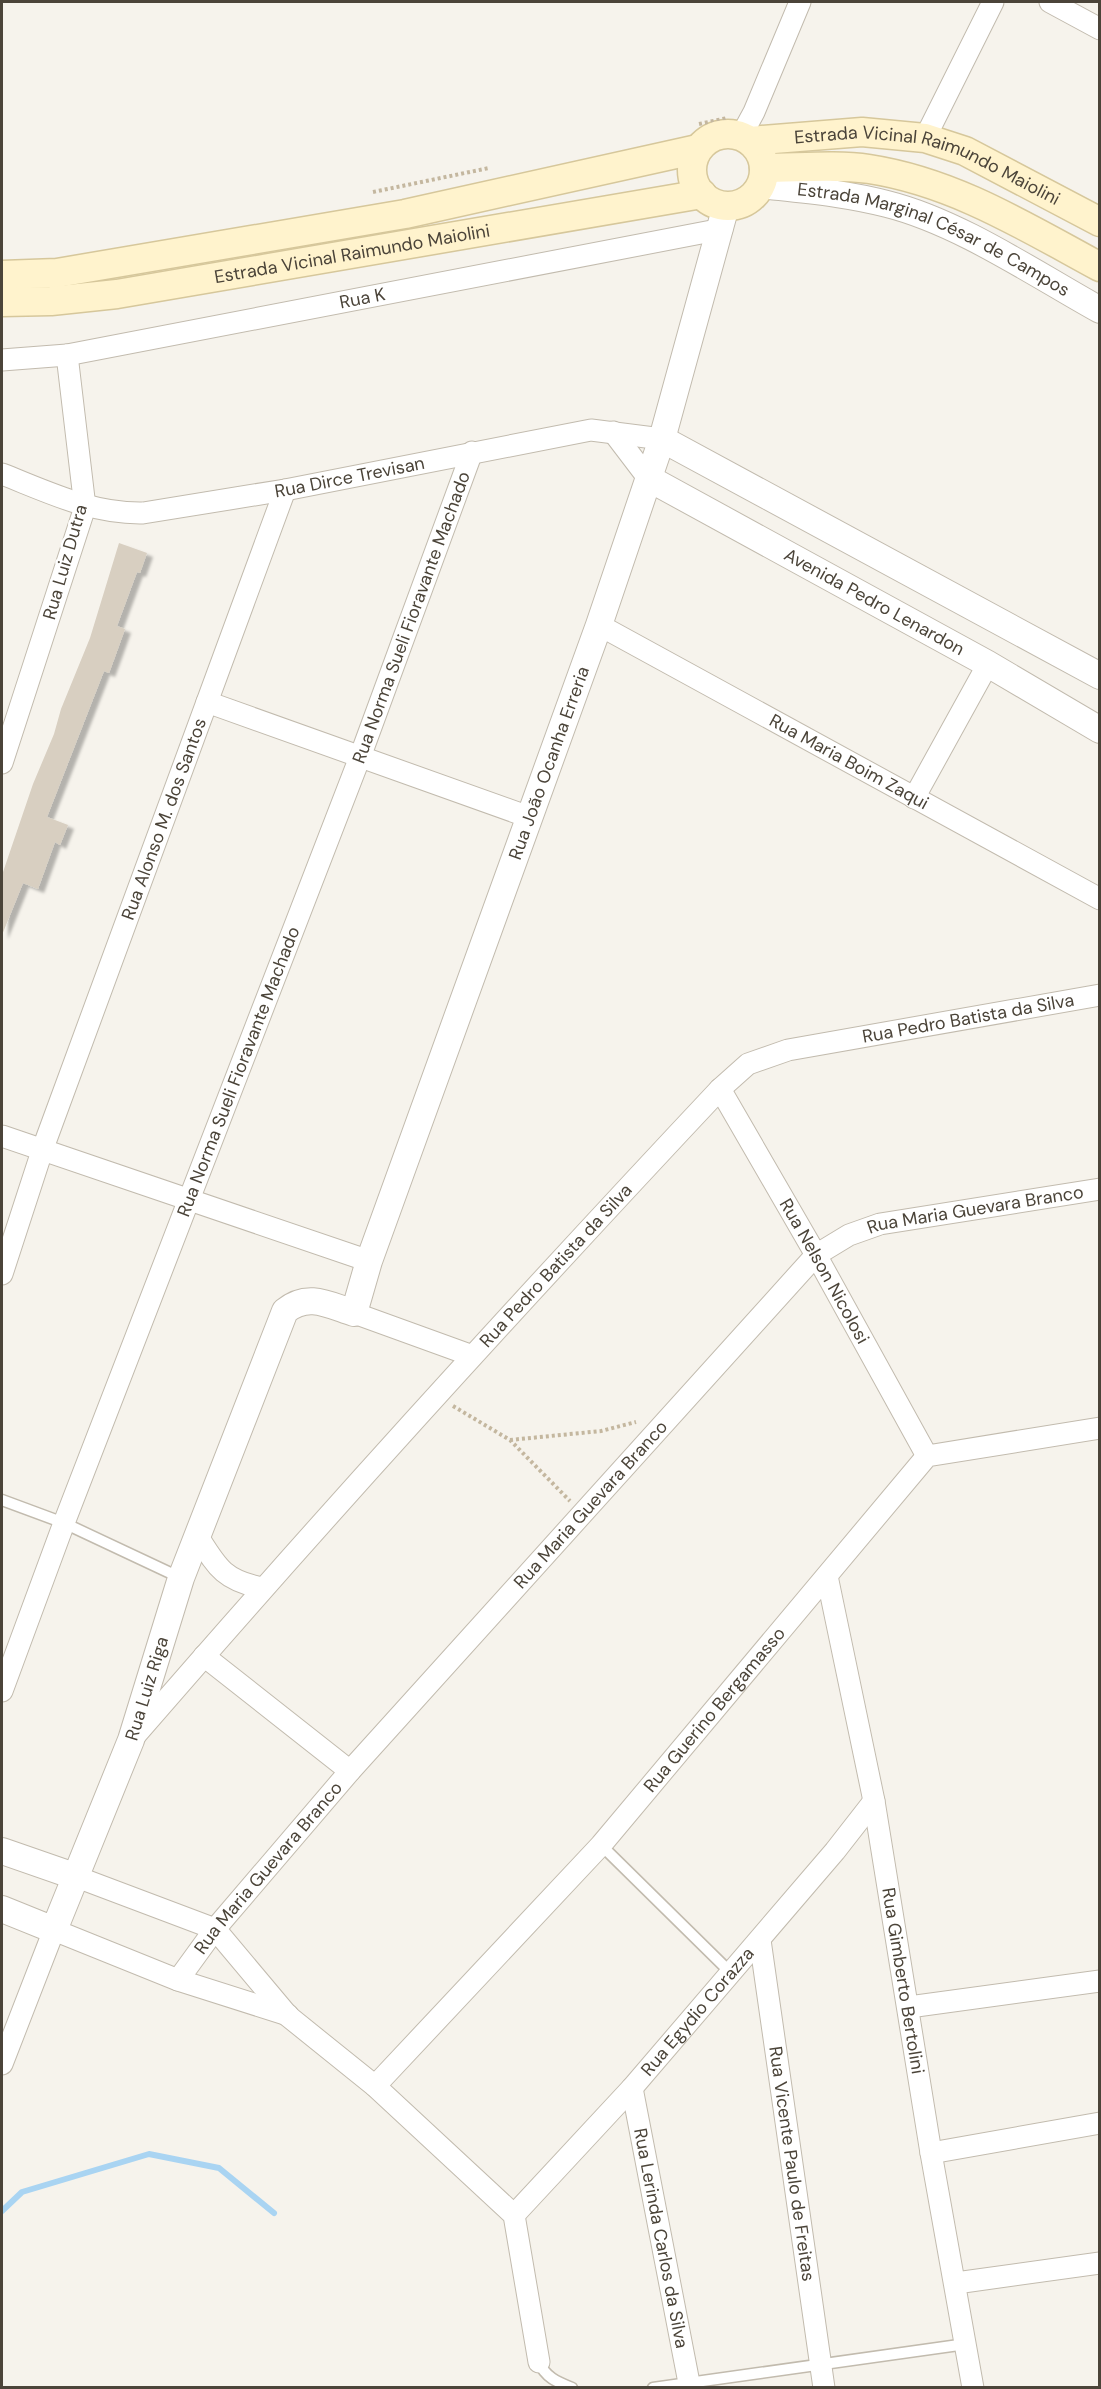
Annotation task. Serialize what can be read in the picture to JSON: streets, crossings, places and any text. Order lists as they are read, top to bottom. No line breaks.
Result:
{"streets":{"main road":["Estrada Vicinal Raimundo Maiolini"],"street":["Estrada Marginal César de Campos","Rua K","Rua Dirce Trevisan","Rua Luiz Dutra","Avenida Pedro Lenardon","Rua Norma Sueli Fioravante Machado","Rua João Ocanha Erreria","Rua Maria Boim Zaqui","Rua Alonso M. dos Santos","Rua Pedro Batista da Silva","Rua Maria Guevara Branco","Rua Nelson Nicolosi","Rua Luiz Riga","Rua Guerino Bergamasso","Rua Gimberto Bertolini","Rua Egydio Corazza","Rua Vicente Paulo de Freitas","Rua Lerinda Carlos da Silva"]},"crossings":[["Estrada Vicinal Raimundo Maiolini","Estrada Marginal César de Campos"],["Estrada Vicinal Raimundo Maiolini","Rua K"],["Estrada Vicinal Raimundo Maiolini","Rua João Ocanha Erreria"],["Estrada Marginal César de Campos","Rua K"],["Estrada Marginal César de Campos","Rua João Ocanha Erreria"],["Rua K","Rua Luiz Dutra"],["Rua K","Rua João Ocanha Erreria"],["Rua Dirce Trevisan","Rua Luiz Dutra"],["Rua Dirce Trevisan","Rua Norma Sueli Fioravante Machado"],["Rua Dirce Trevisan","Rua João Ocanha Erreria"],["Rua Dirce Trevisan","Rua Alonso M. dos Santos"],["Avenida Pedro Lenardon","Rua João Ocanha Erreria"],["Rua João Ocanha Erreria","Rua Maria Boim Zaqui"],["Rua João Ocanha Erreria","Rua Luiz Riga"],["Rua Pedro Batista da Silva","Rua Nelson Nicolosi"],["Rua Pedro Batista da Silva","Rua Luiz Riga"],["Rua Maria Guevara Branco","Rua Nelson Nicolosi"],["Rua Nelson Nicolosi","Rua Guerino Bergamasso"],["Rua Guerino Bergamasso","Rua Gimberto Bertolini"],["Rua Gimberto Bertolini","Rua Egydio Corazza"],["Rua Egydio Corazza","Rua Vicente Paulo de Freitas"],["Rua Egydio Corazza","Rua Lerinda Carlos da Silva"]]}
